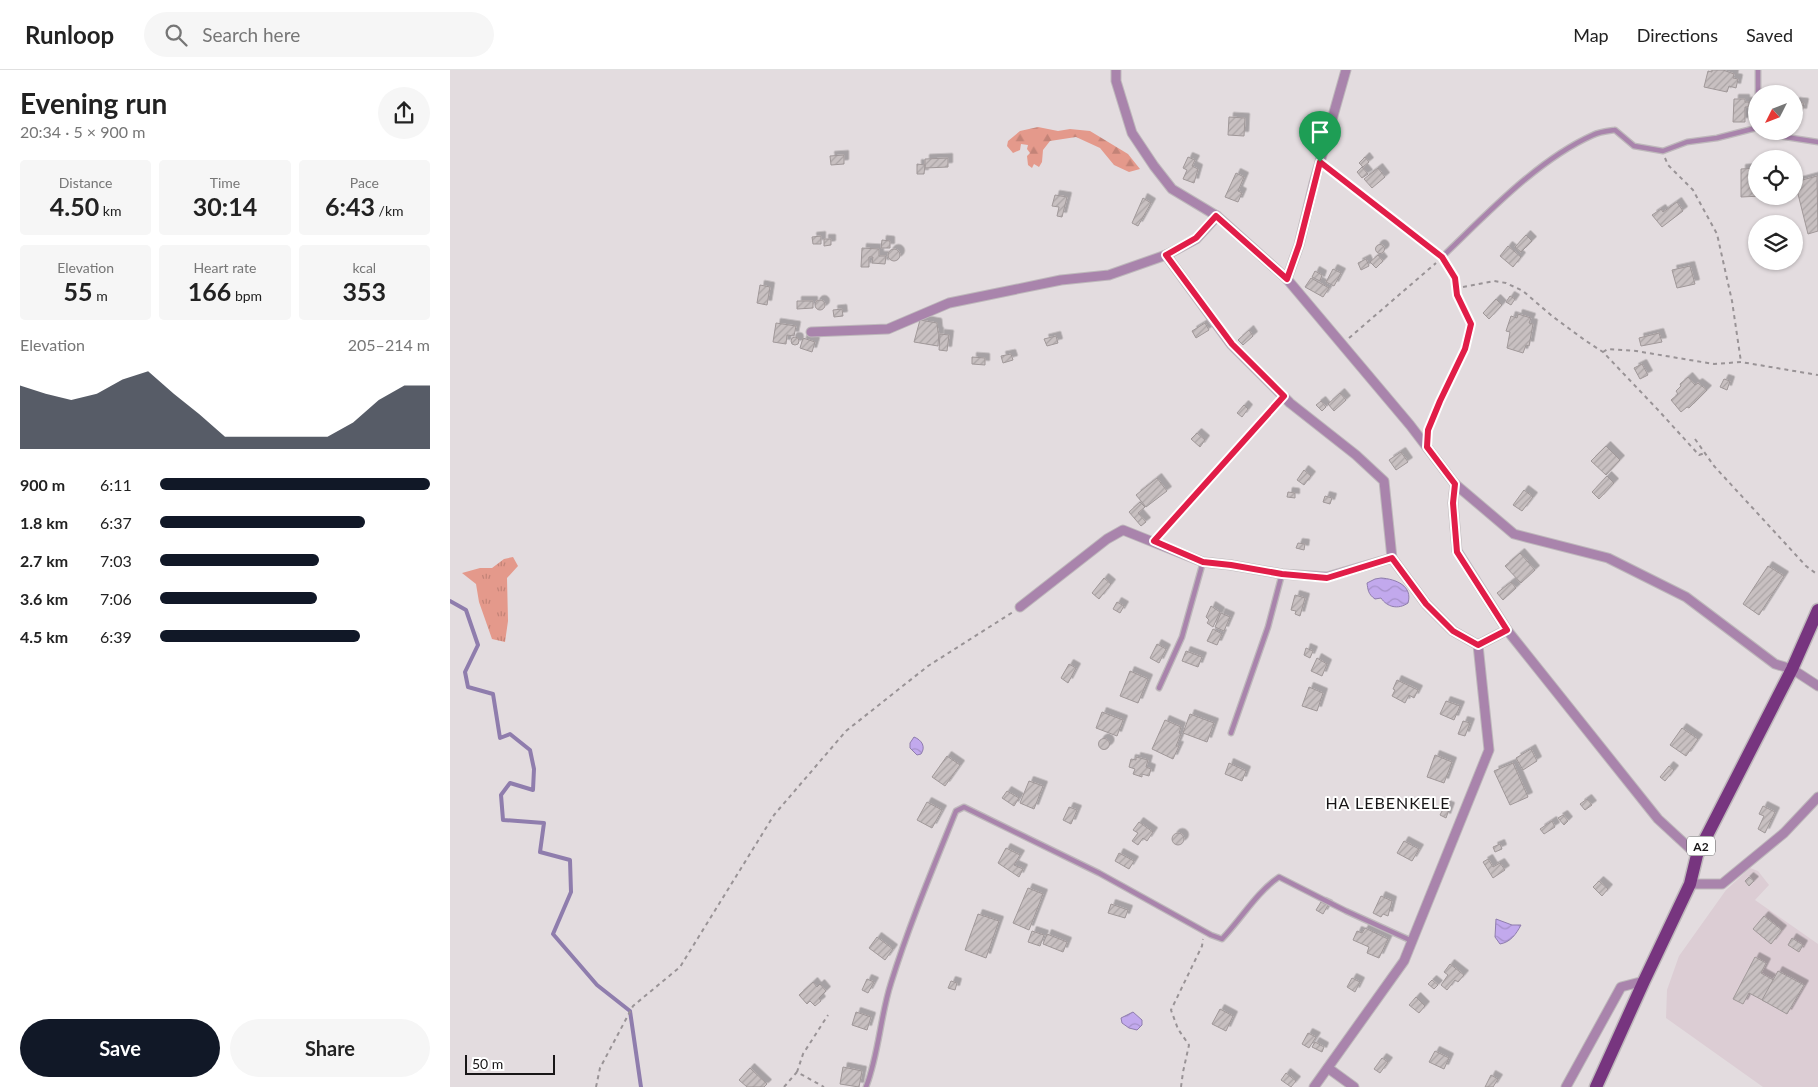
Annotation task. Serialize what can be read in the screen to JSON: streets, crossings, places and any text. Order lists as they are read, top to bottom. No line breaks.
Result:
{"streets":{"main road":["A2"]},"districts":["HA LEBENKELE"],"scale_bar":"50 m","north":"bottom left","page":{"header":"Runloop","search":"Search here","nav":["Map","Directions","Saved"],"heading":["Evening run","20:34 · 5 × 900 m"],"stats":[["Distance","4.50 km"],["Time","30:14"],["Pace","6:43 /km"],["Elevation","55 m"],["Heart rate","166 bpm"],["kcal","353"]],"chart":["Elevation","205–214 m"],"list":[{"name":"900 m","note":"6:11"},{"name":"1.8 km","note":"6:37"},{"name":"2.7 km","note":"7:03"},{"name":"3.6 km","note":"7:06"},{"name":"4.5 km","note":"6:39"}],"buttons":["Save","Share"],"scale":"50 m"}}
